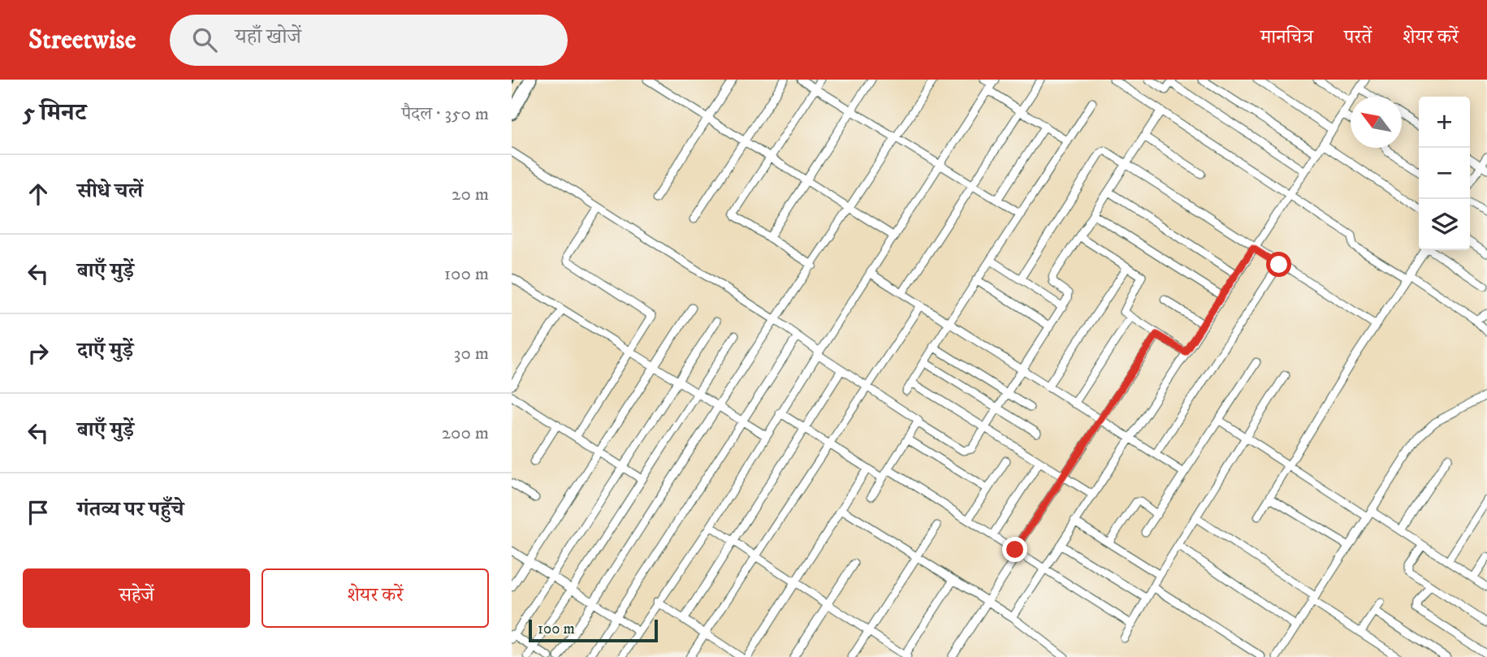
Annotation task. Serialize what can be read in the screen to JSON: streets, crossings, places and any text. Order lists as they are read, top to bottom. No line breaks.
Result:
{"scale_bar":"100 m","north":"top left","page":{"header":"Streetwise","search":"यहाँ खोजें","nav":["मानचित्र","परतें","शेयर करें"],"heading":["5 मिनट","पैदल · 350 m"],"map_buttons":["+","−"],"list":[["सीधे चलें","20 m"],["बाएँ मुड़ें","100 m"],["दाएँ मुड़ें","30 m"],["बाएँ मुड़ें","200 m"],"गंतव्य पर पहुँचे"],"buttons":["सहेजें","शेयर करें"],"scale":"100 m"}}
